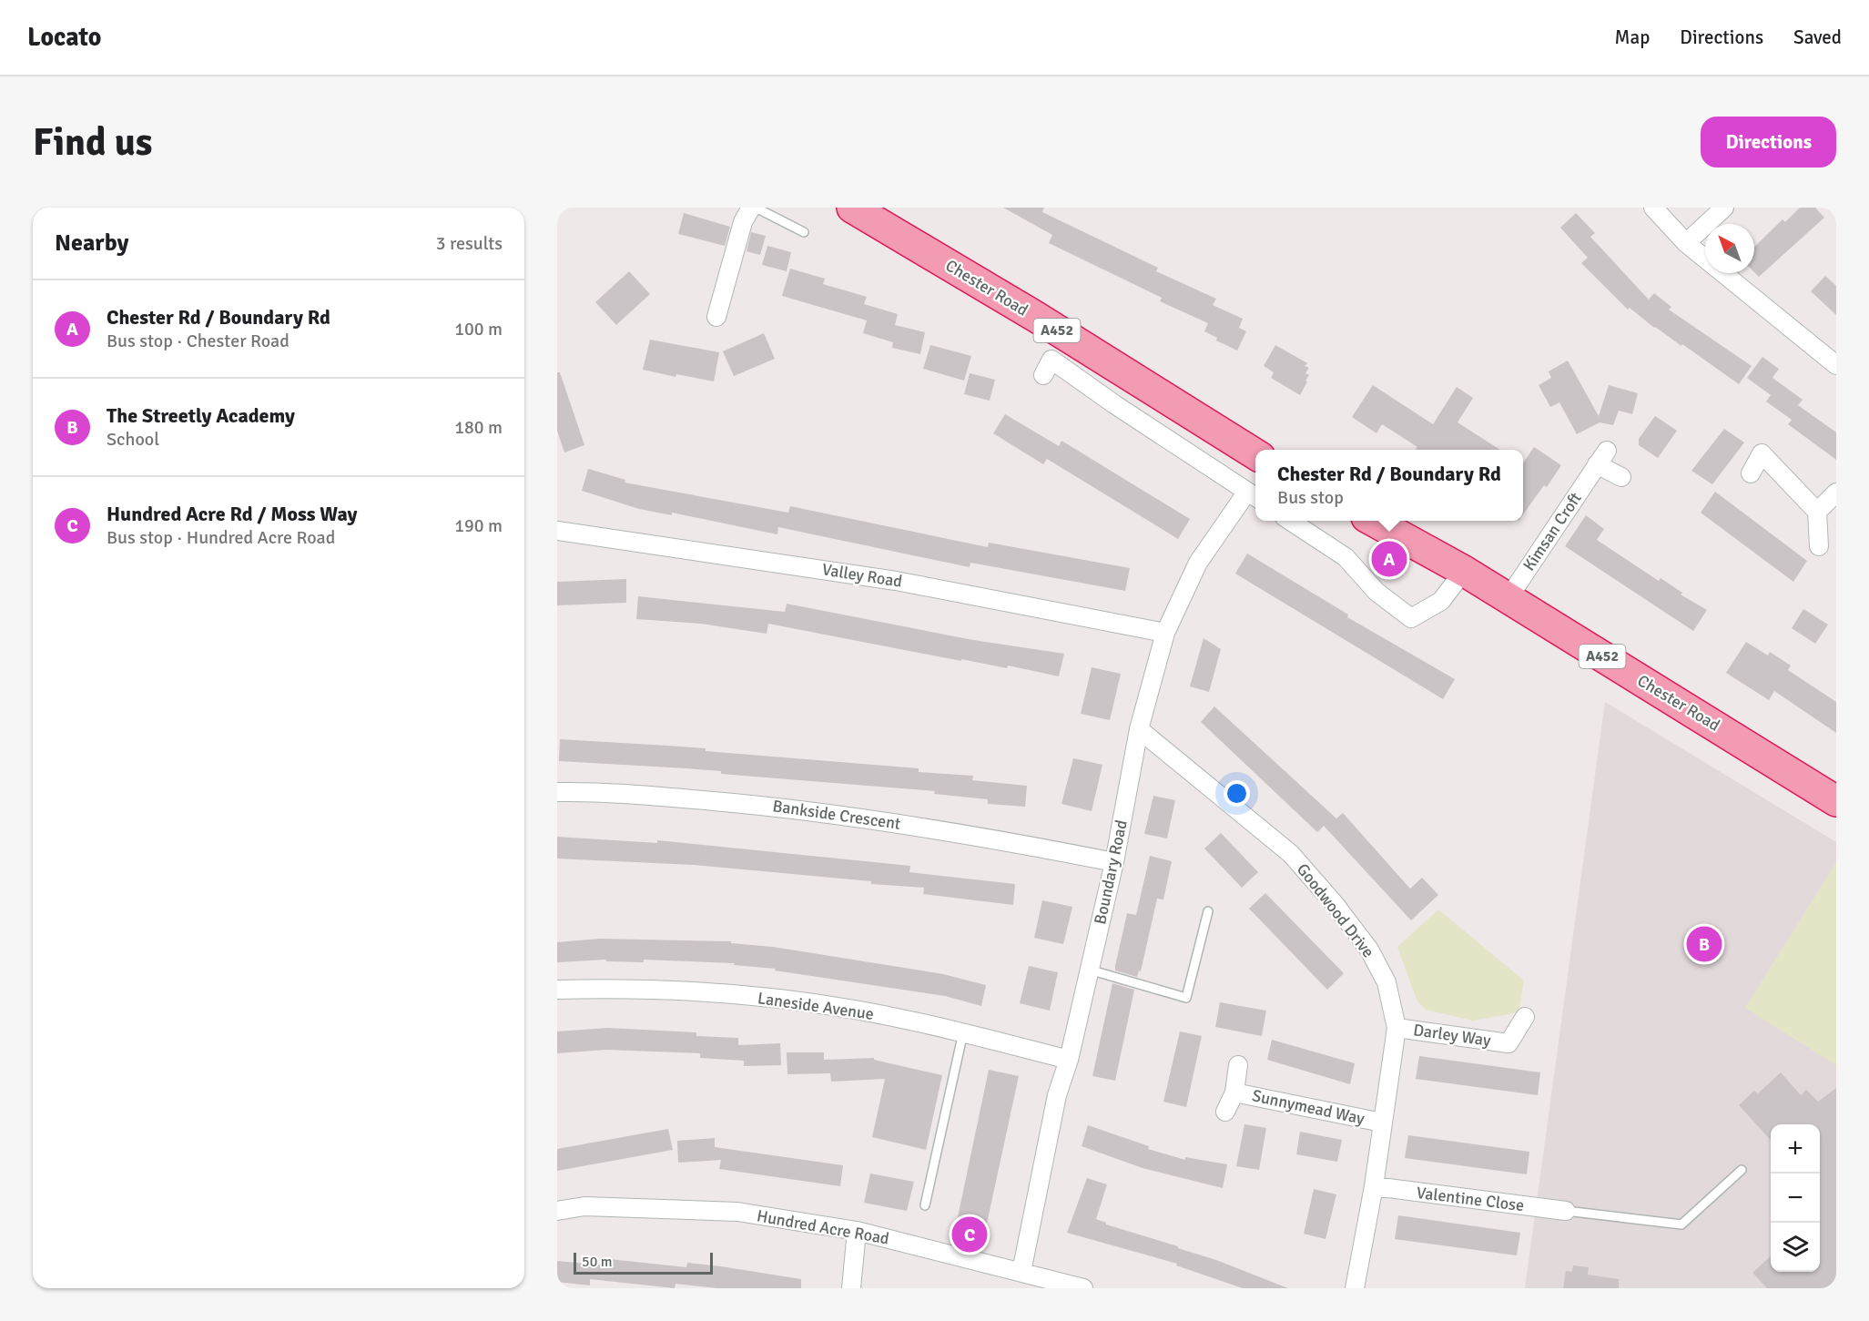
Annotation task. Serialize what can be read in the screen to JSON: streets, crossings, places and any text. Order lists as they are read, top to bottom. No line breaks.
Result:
{"streets":{"highway":["Chester Road","A452"],"street":["Kimsan Croft","Valley Road","Bankside Crescent","Boundary Road","Goodwood Drive","Laneside Avenue","Darley Way","Sunnymead Way","Valentine Close","Hundred Acre Road"]},"crossings":[["Chester Road","Kimsan Croft"],["Valley Road","Boundary Road"],["Bankside Crescent","Boundary Road"],["Boundary Road","Goodwood Drive"],["Boundary Road","Laneside Avenue"],["Boundary Road","Hundred Acre Road"],["Goodwood Drive","Darley Way"],["Goodwood Drive","Sunnymead Way"],["Goodwood Drive","Valentine Close"]],"scale_bar":"50 m","north":"top left","page":{"header":"Locato","nav":["Map","Directions","Saved"],"buttons":"Directions","title":"Find us","heading":["Nearby","3 results"],"list":[{"mark":"A","name":"Chester Rd / Boundary Rd","note":"Bus stop · Chester Road","value":"100 m"},{"mark":"B","name":"The Streetly Academy","note":"School","value":"180 m"},{"mark":"C","name":"Hundred Acre Rd / Moss Way","note":"Bus stop · Hundred Acre Road","value":"190 m"}],"popup":["Chester Rd / Boundary Rd","Bus stop"],"pins":["A","B","C"],"map_buttons":["+","−"],"scale":"50 m"}}
